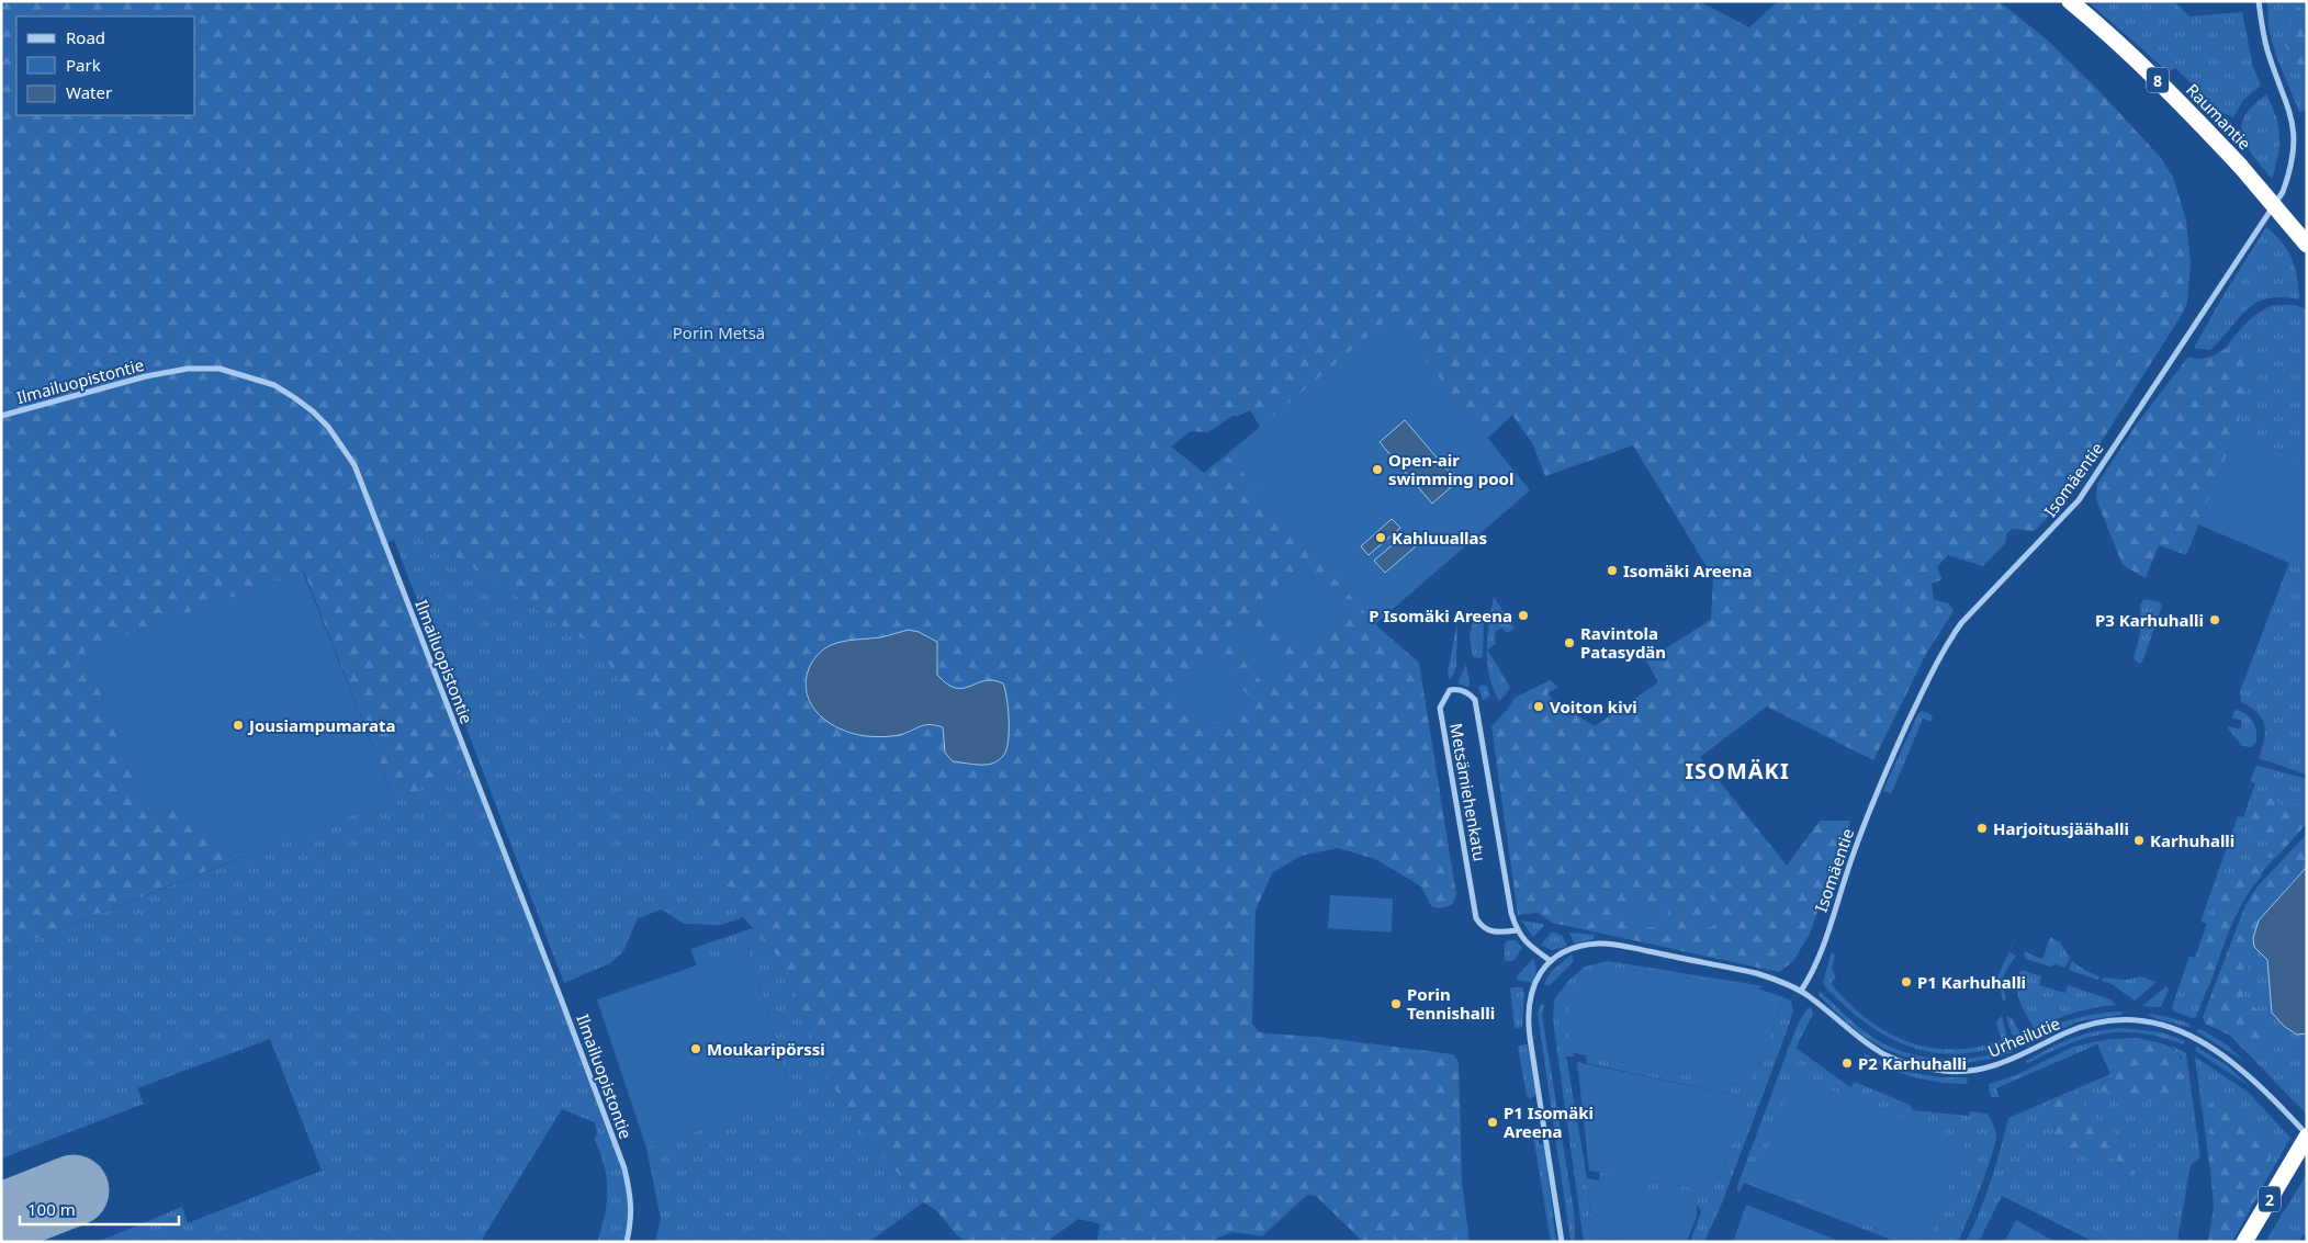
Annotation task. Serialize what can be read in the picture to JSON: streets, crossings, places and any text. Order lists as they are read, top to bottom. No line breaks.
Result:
{"streets":{"highway":["8","Raumantie","2"],"street":["Ilmailuopistontie","Isomäentie","Metsämiehenkatu","Urheilutie"]},"crossings":[["Isomäentie","Urheilutie"],["Metsämiehenkatu","Urheilutie"],["Urheilutie","2"]],"districts":["ISOMÄKI"],"parks":["Porin Metsä"],"places":["Open-air swimming pool","Kahluuallas","Isomäki Areena","P Isomäki Areena","P3 Karhuhalli","Ravintola Patasydän","Voiton kivi","Jousiampumarata","Harjoitusjäähalli","Karhuhalli","P1 Karhuhalli","Porin Tennishalli","Moukaripörssi","P2 Karhuhalli","P1 Isomäki Areena"],"legend":["Road","Park","Water"],"scale_bar":"100 m"}
